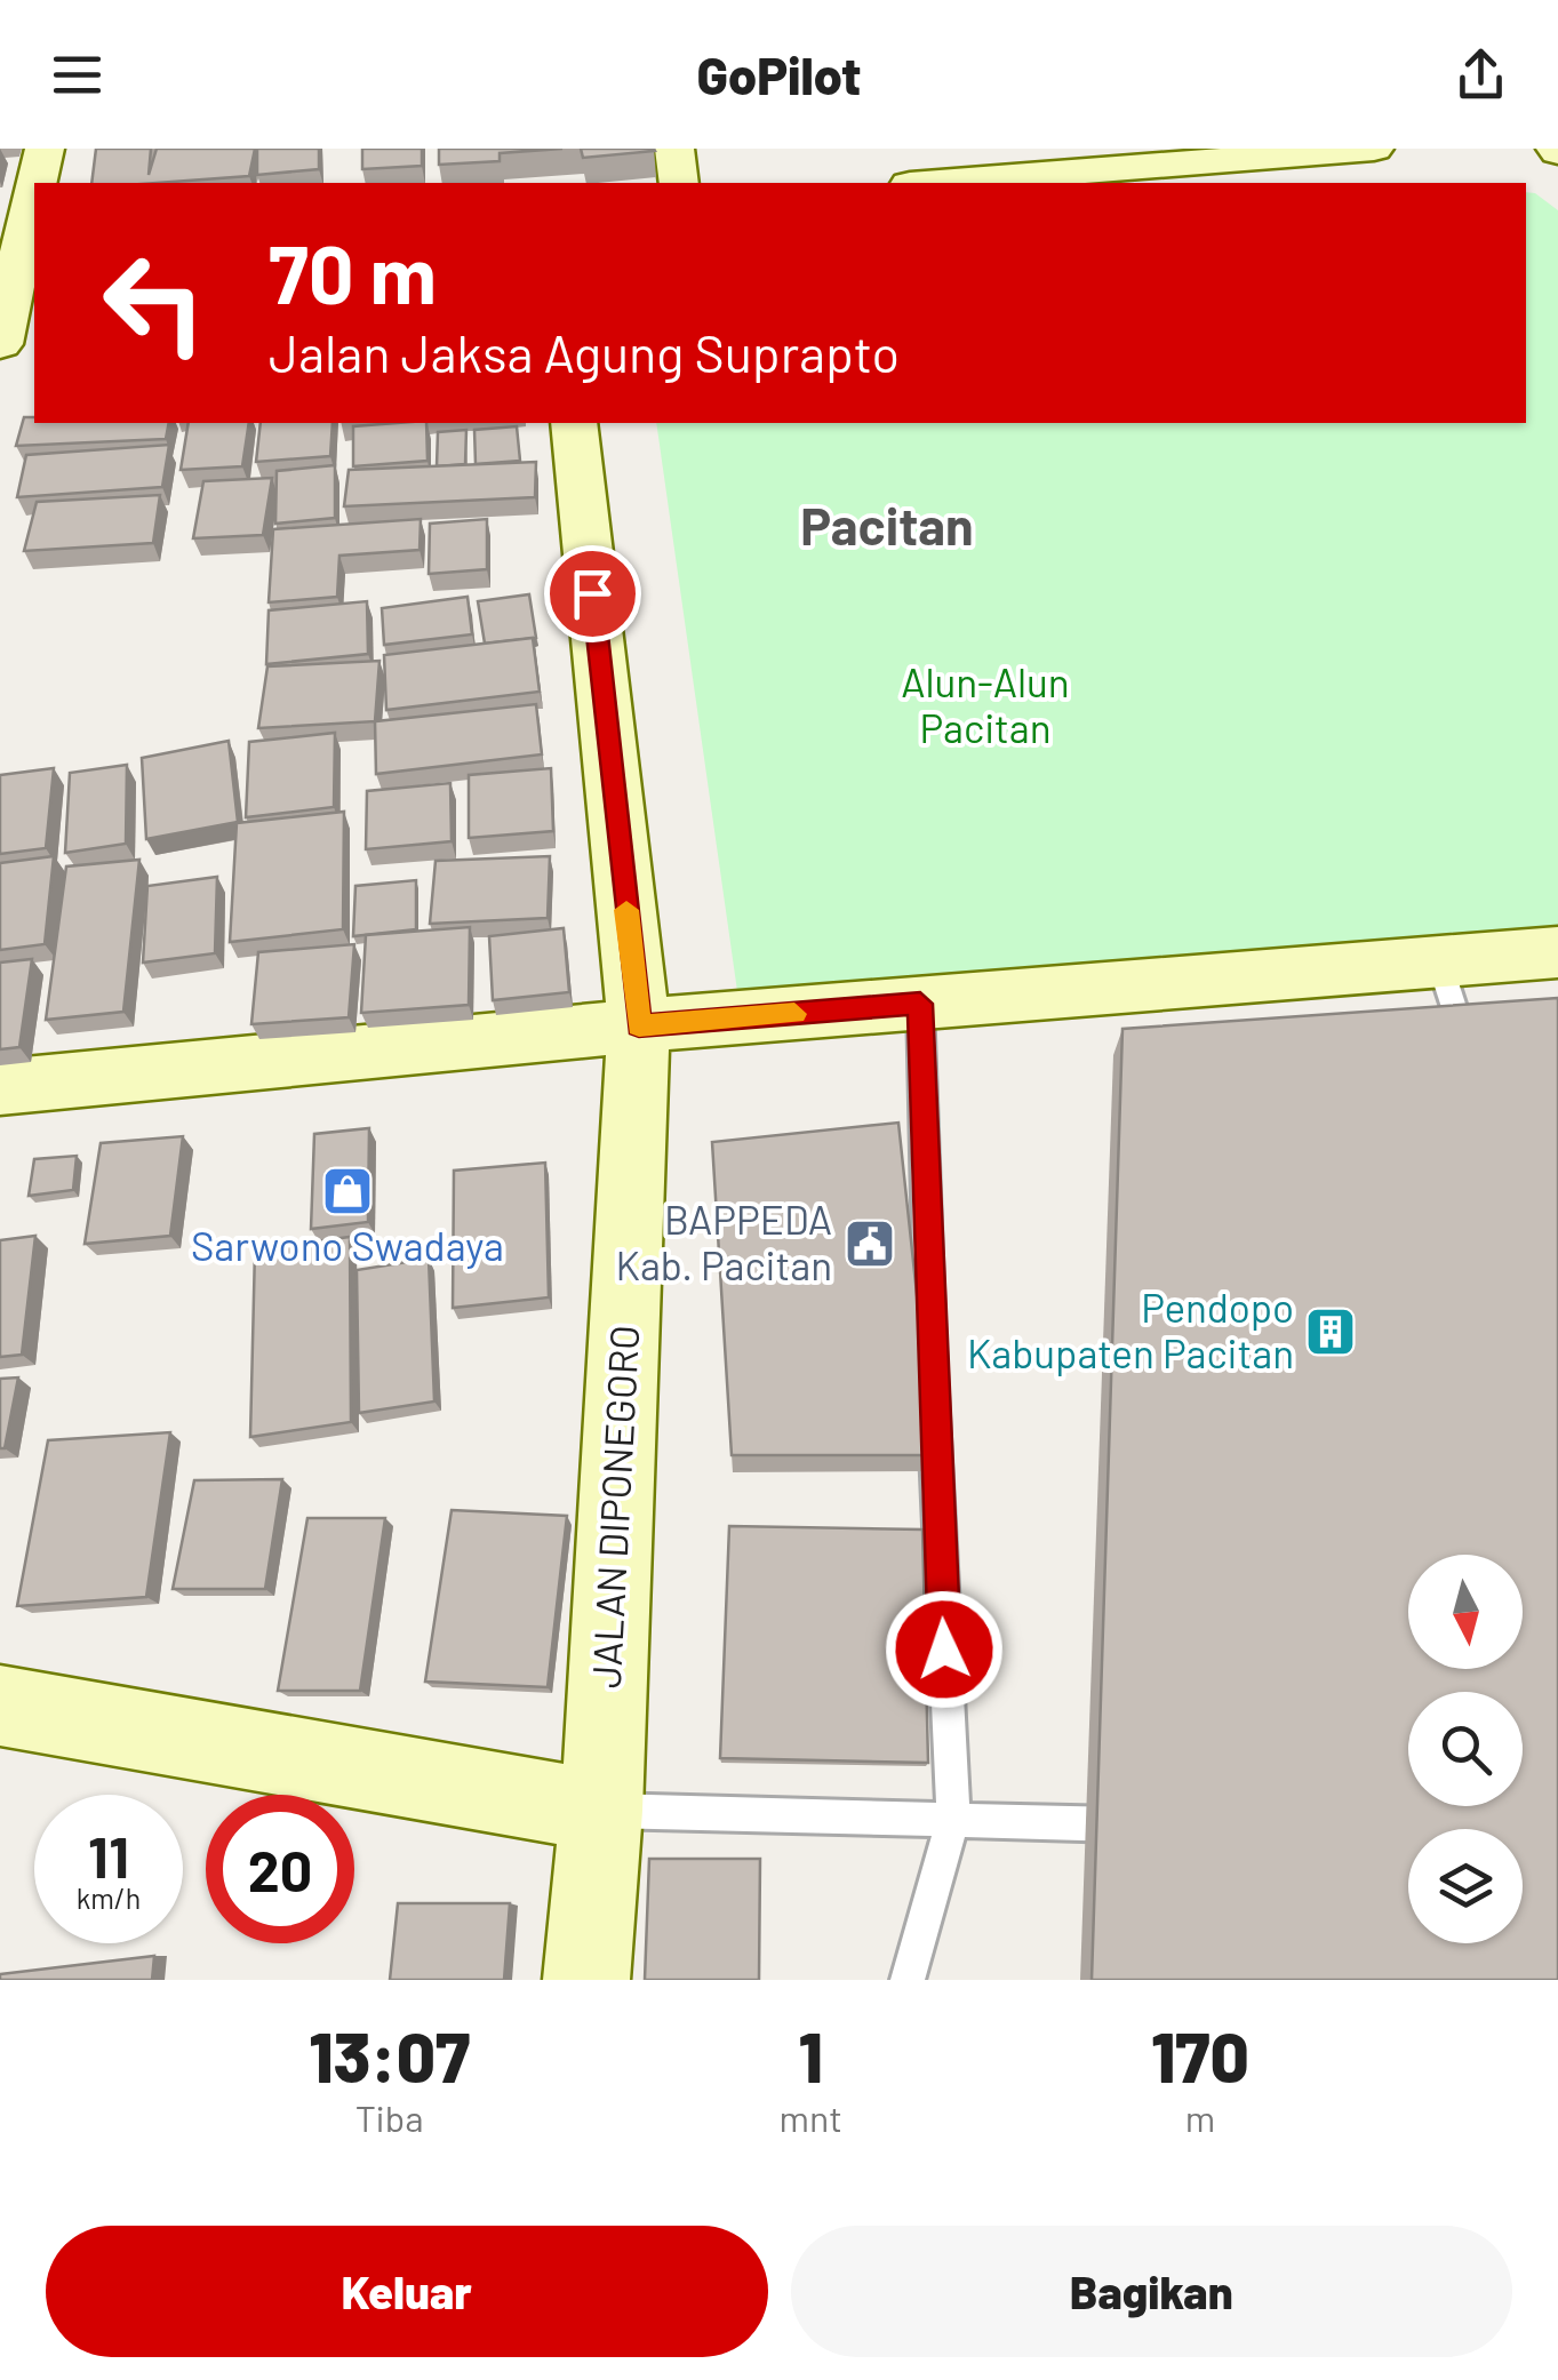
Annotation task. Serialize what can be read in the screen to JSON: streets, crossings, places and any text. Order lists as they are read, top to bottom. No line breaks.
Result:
{"streets":{"main road":["JALAN DIPONEGORO"]},"districts":["Pacitan"],"parks":["Alun-Alun Pacitan"],"places":{"shop":["Sarwono Swadaya"],"public building":["BAPPEDA Kab. Pacitan"],"building":["Pendopo Kabupaten Pacitan"]},"north":"bottom","page":{"header":"GoPilot","turn":["70 m","Jalan Jaksa Agung Suprapto"],"speed":"11 km/h","limit":"20","eta":["13:07","Tiba","1","mnt","170","m"],"buttons":["Keluar","Bagikan"]}}
